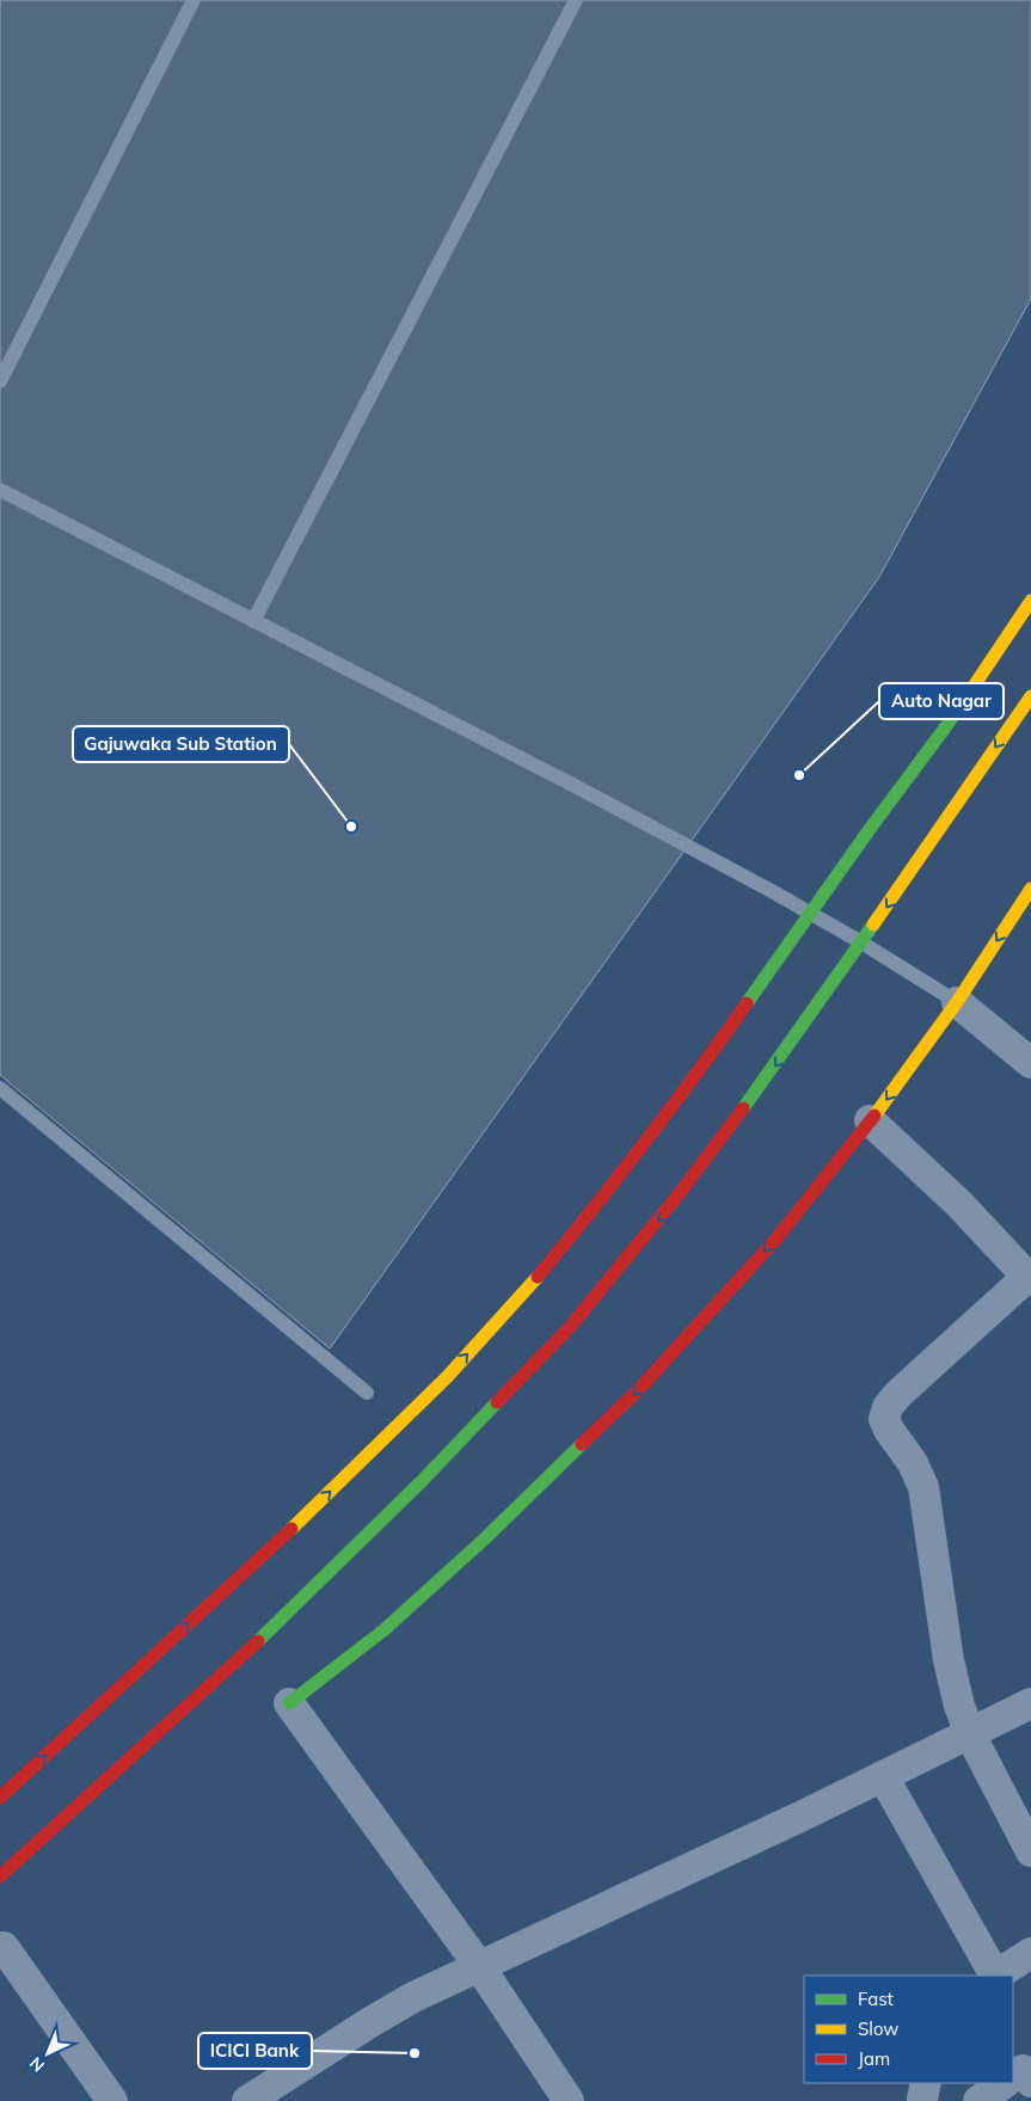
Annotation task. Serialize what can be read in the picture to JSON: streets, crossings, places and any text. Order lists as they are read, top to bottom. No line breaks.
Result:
{"places":["Auto Nagar","Gajuwaka Sub Station","ICICI Bank"],"legend":["Fast","Slow","Jam"],"north":"bottom left"}
